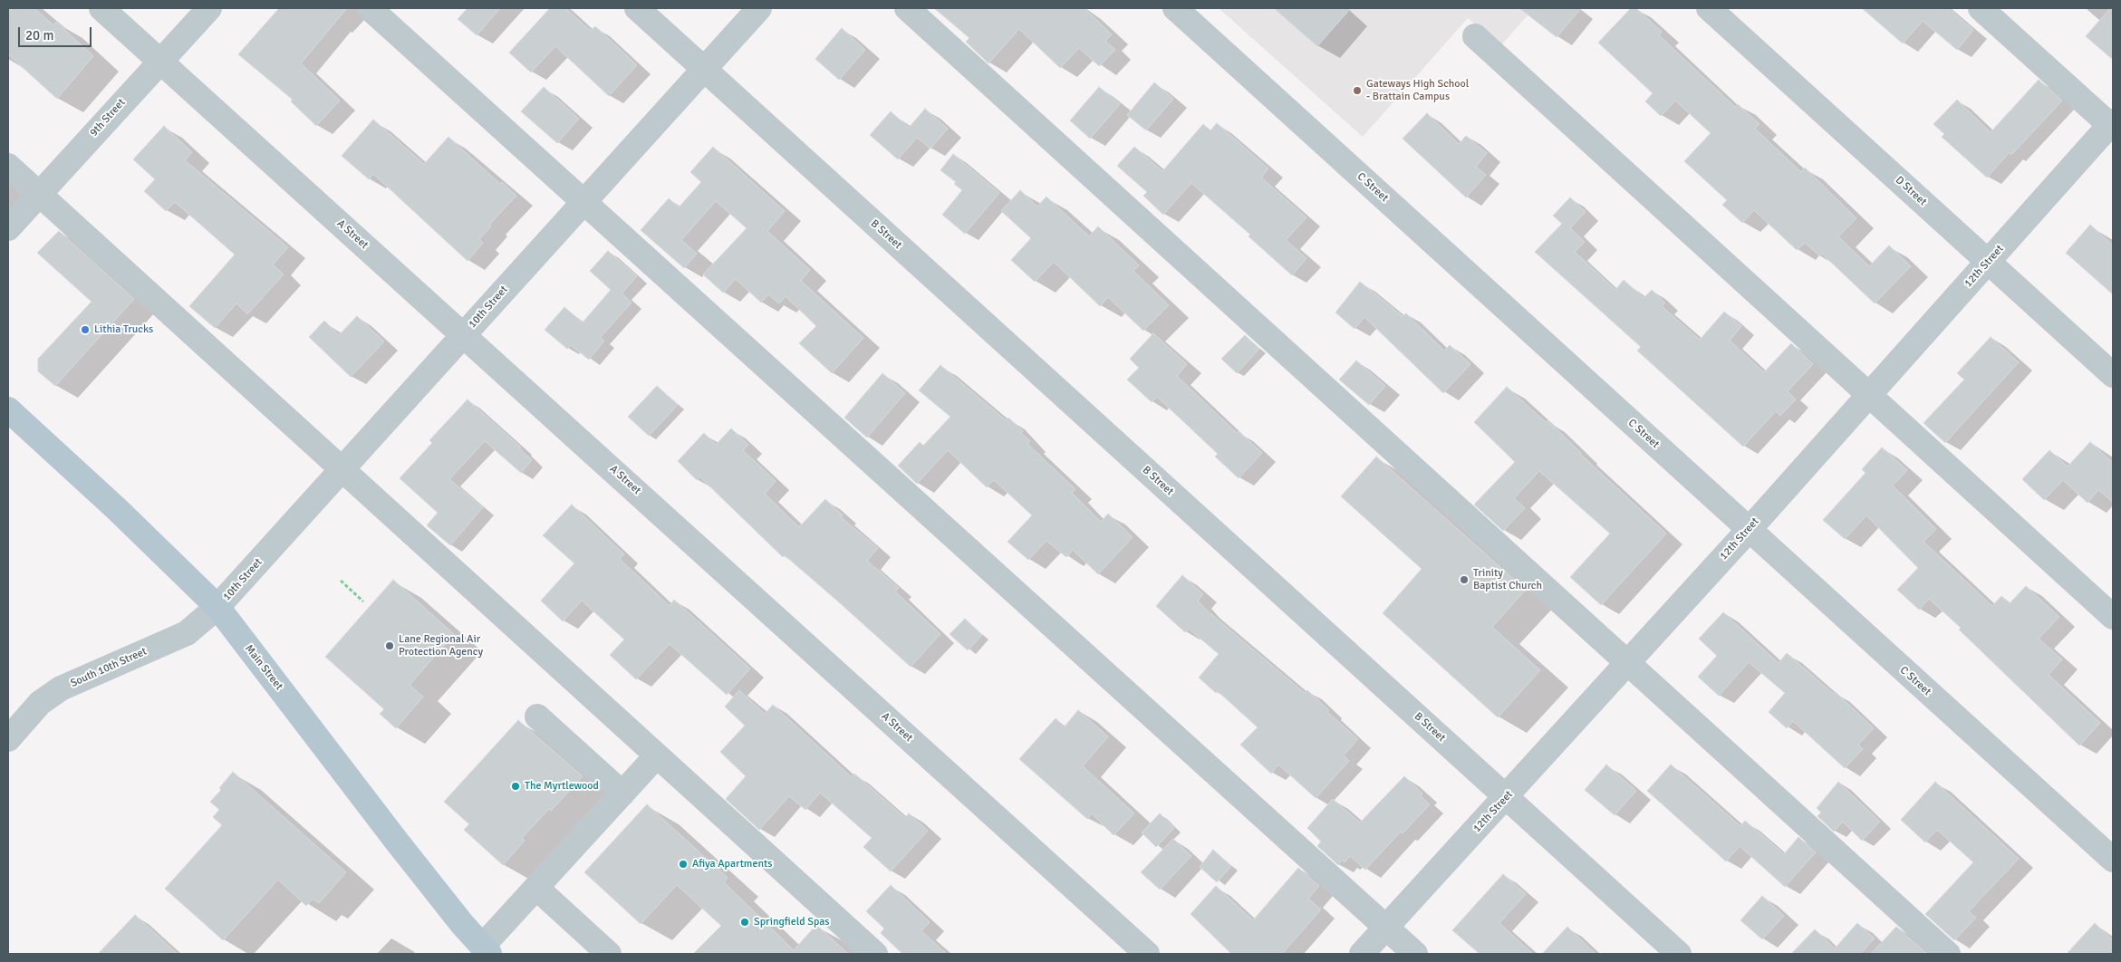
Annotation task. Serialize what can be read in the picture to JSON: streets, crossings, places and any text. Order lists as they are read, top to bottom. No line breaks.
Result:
{"streets":{"main road":["Main Street"],"street":["9th Street","C Street","D Street","A Street","B Street","12th Street","10th Street","South 10th Street"]},"crossings":[["9th Street","A Street"],["C Street","12th Street"],["D Street","12th Street"],["A Street","10th Street"],["B Street","12th Street"],["B Street","10th Street"],["10th Street","South 10th Street"],["10th Street","Main Street"],["South 10th Street","Main Street"]],"places":["Gateways High School - Brattain Campus","Lithia Trucks","Trinity Baptist Church","Lane Regional Air Protection Agency","The Myrtlewood","Afiya Apartments","Springfield Spas"],"scale_bar":"20 m"}
